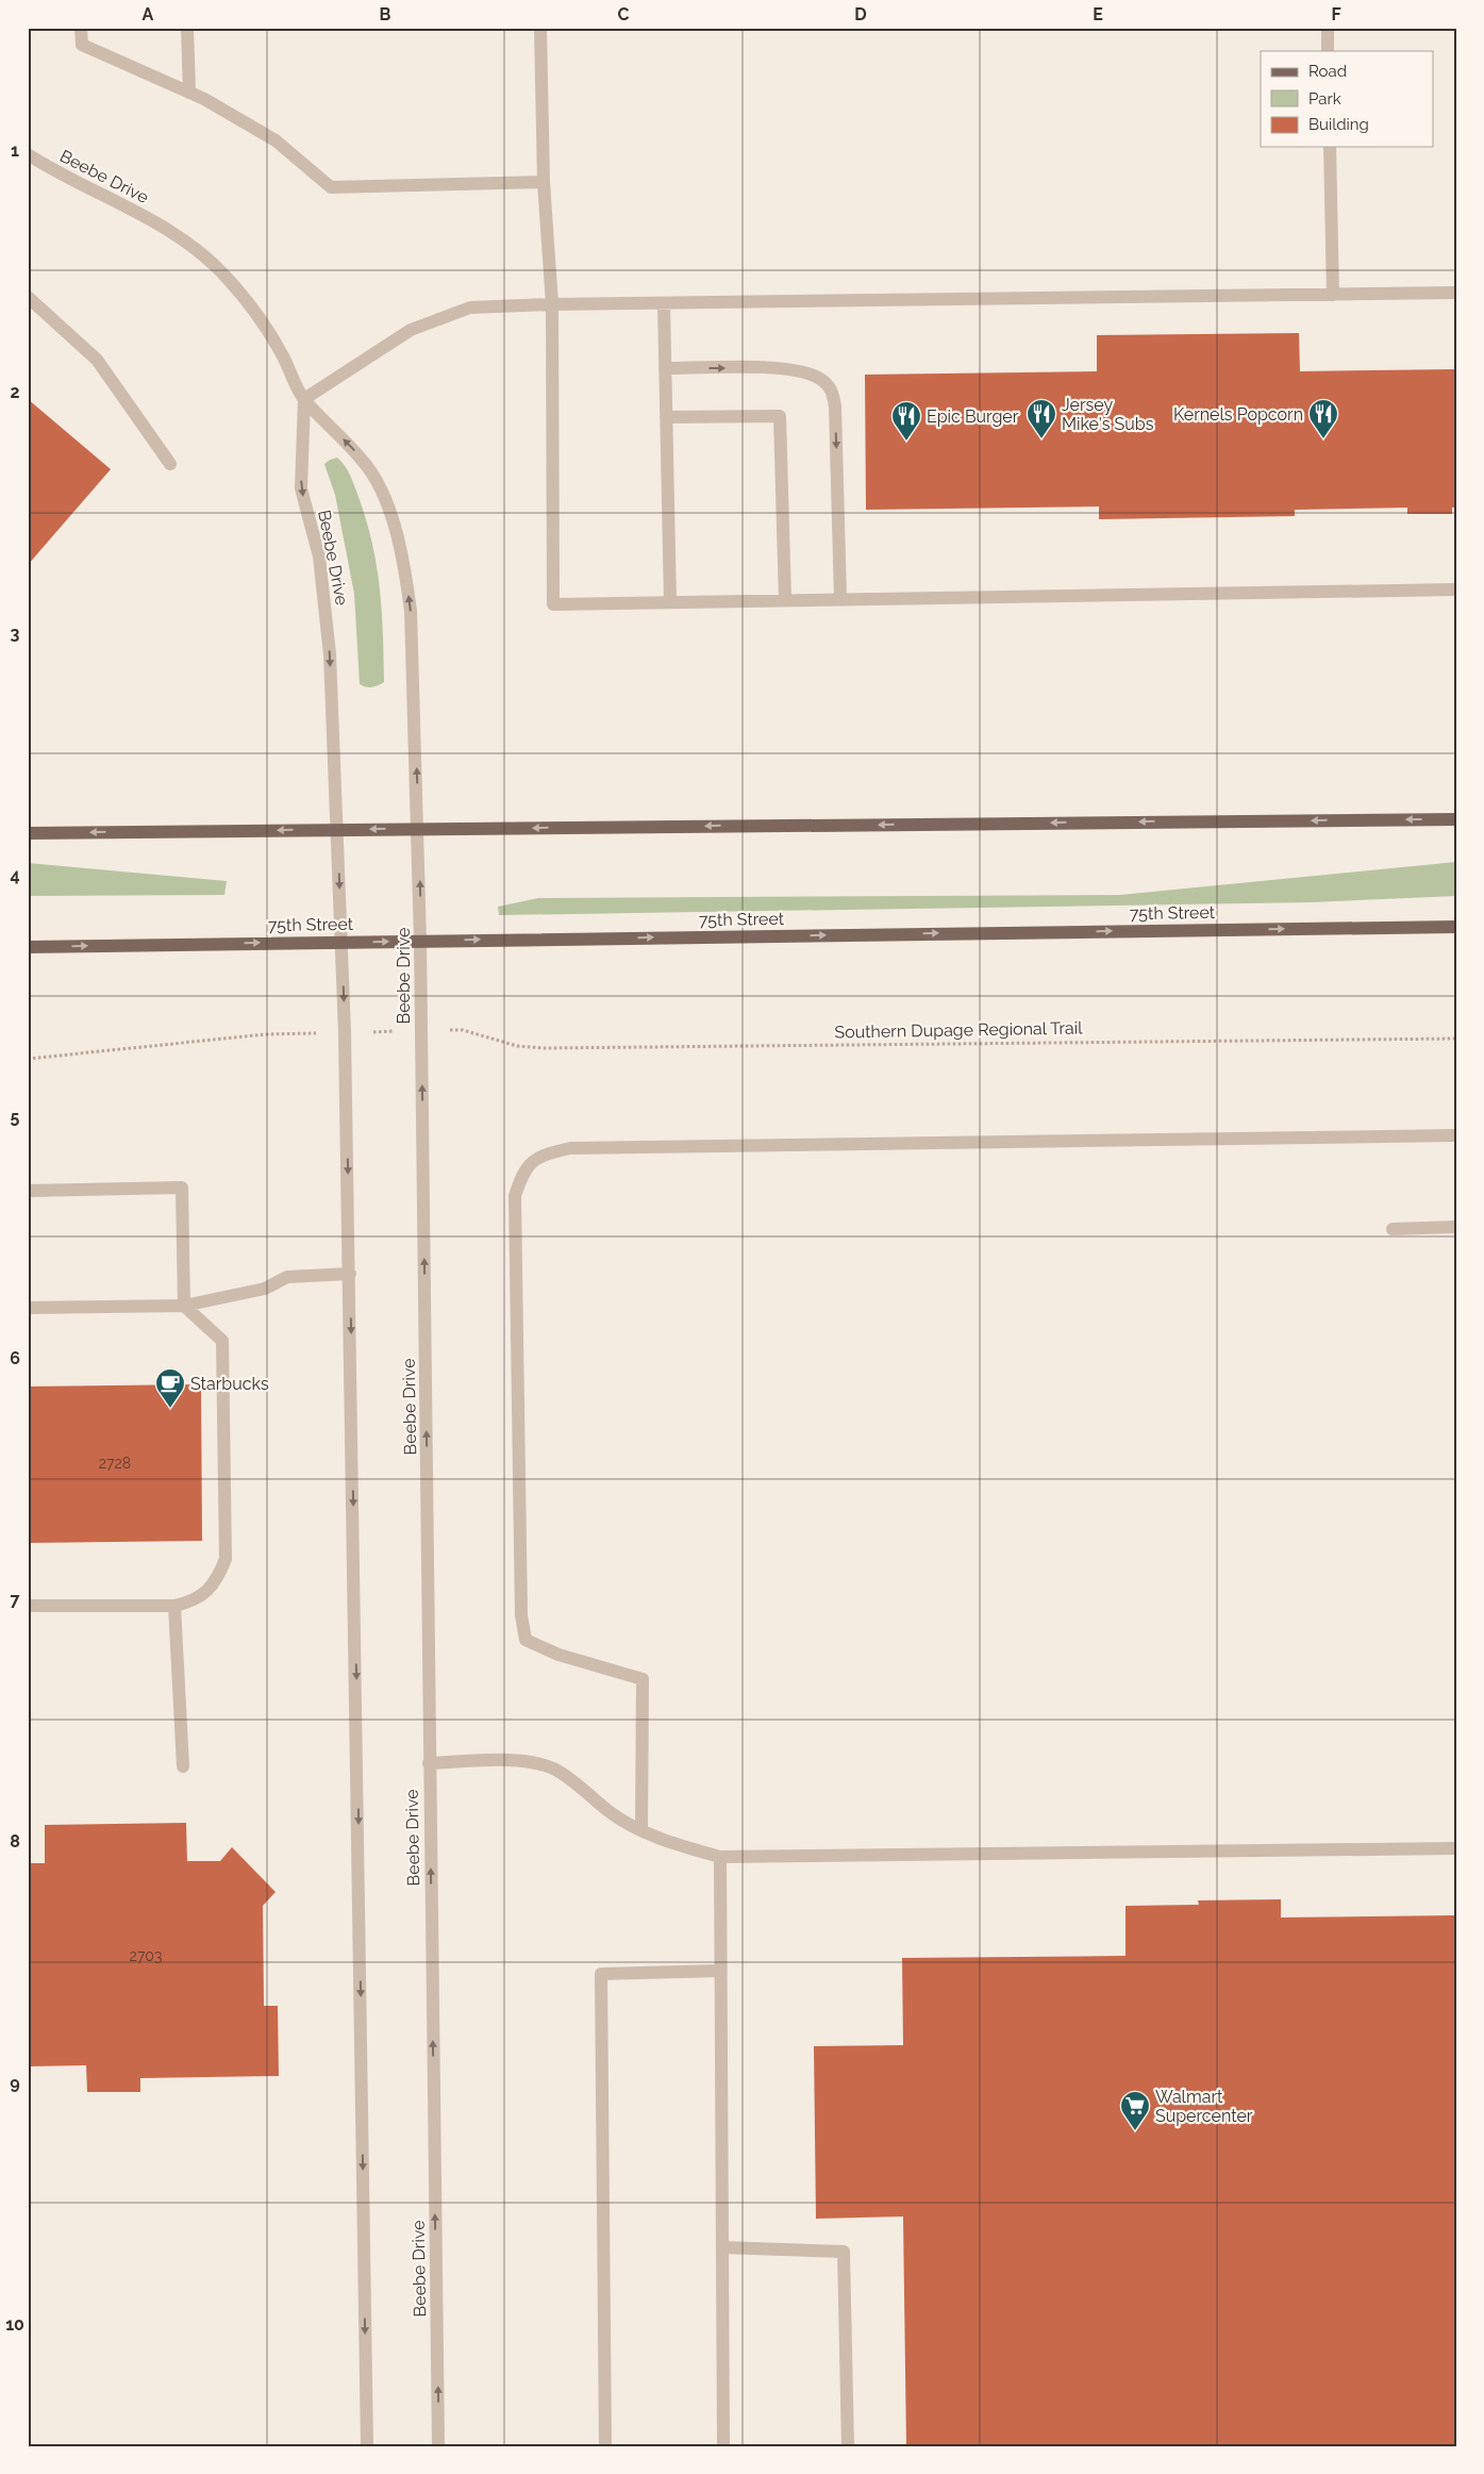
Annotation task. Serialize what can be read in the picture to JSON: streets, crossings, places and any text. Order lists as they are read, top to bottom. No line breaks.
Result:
{"streets":{"main road":["75th Street"],"street":["Beebe Drive"],"path":["Southern Dupage Regional Trail"]},"crossings":[["Beebe Drive","75th Street"]],"places":{"restaurant":["Jersey Mike's Subs","Kernels Popcorn","Epic Burger"],"cafe":["Starbucks"],"supermarket":["Walmart Supercenter"]},"house_numbers":["2728","2703"],"legend":["Road","Park","Building"],"grid":{"columns":["A","B","C","D","E","F"],"rows":["1","2","3","4","5","6","7","8","9","10"]}}
